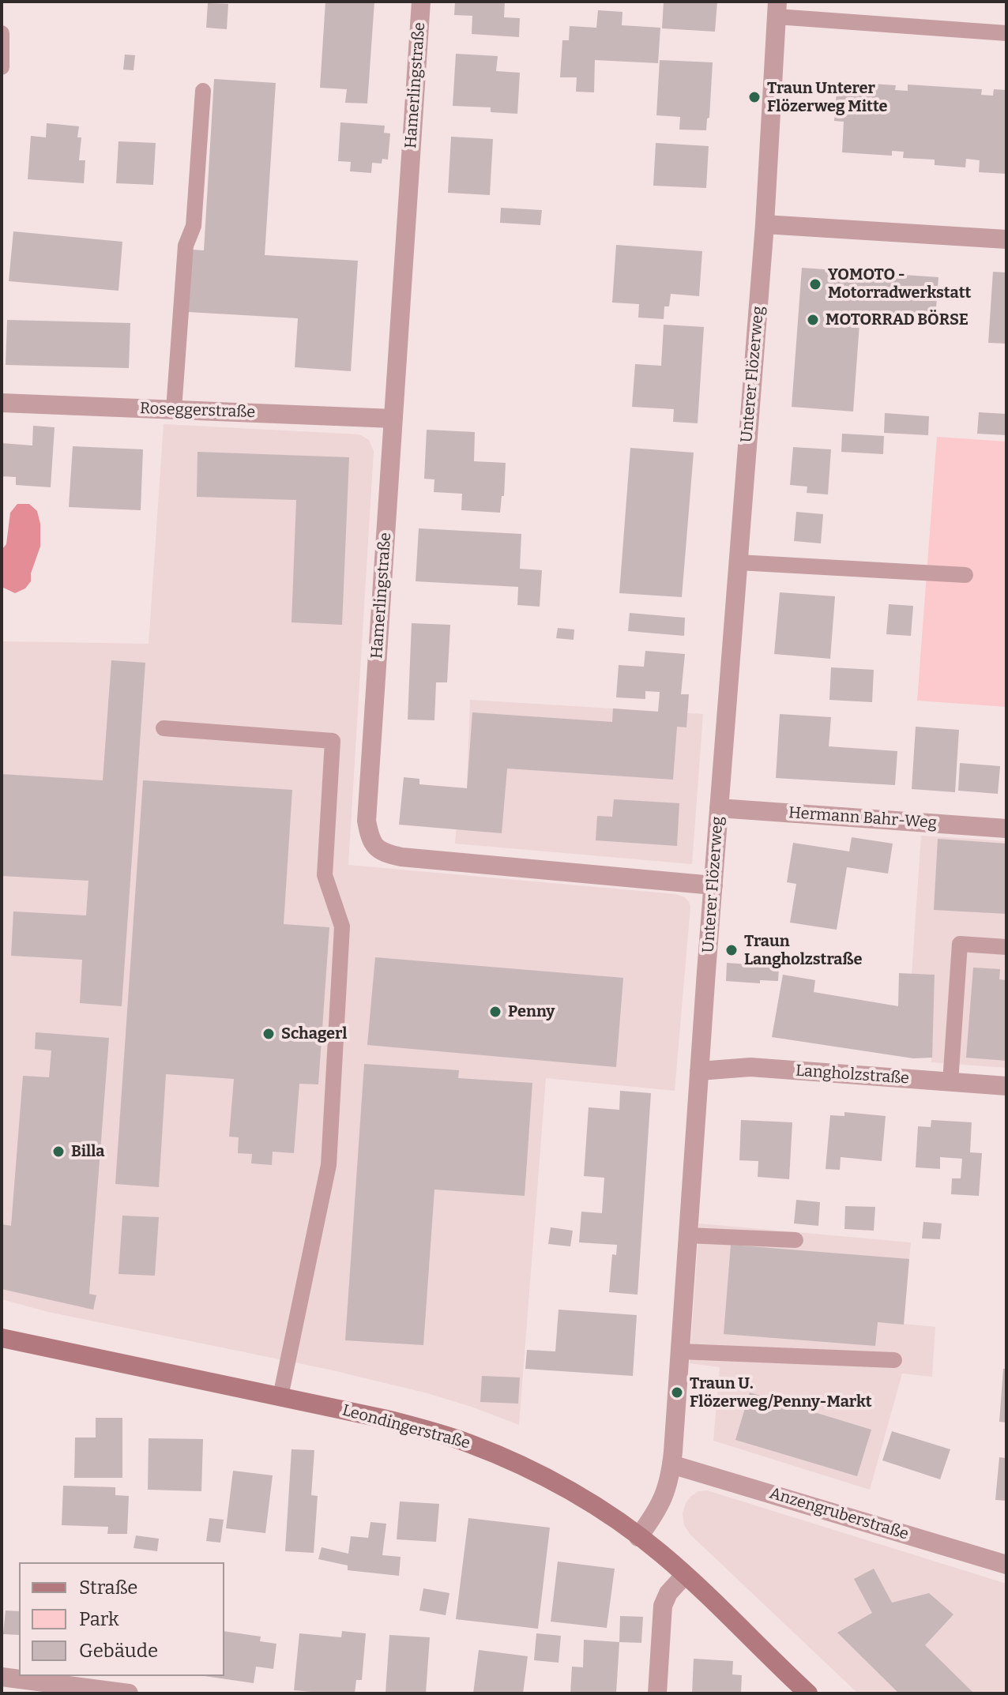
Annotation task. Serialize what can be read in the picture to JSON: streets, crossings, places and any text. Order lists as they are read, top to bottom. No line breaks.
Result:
{"streets":{"street":["Hamerlingstraße","Unterer Flözerweg","Roseggerstraße","Hermann Bahr-Weg","Langholzstraße","Leondingerstraße","Anzengruberstraße"]},"crossings":[["Hamerlingstraße","Unterer Flözerweg"],["Hamerlingstraße","Roseggerstraße"],["Unterer Flözerweg","Hermann Bahr-Weg"],["Unterer Flözerweg","Langholzstraße"],["Unterer Flözerweg","Leondingerstraße"],["Unterer Flözerweg","Anzengruberstraße"]],"places":["Traun Unterer Flözerweg Mitte","YOMOTO - Motorradwerkstatt","MOTORRAD BÖRSE","Traun Langholzstraße","Penny","Schagerl","Billa","Traun U. Flözerweg/Penny-Markt"],"legend":["Straße","Park","Gebäude"]}
